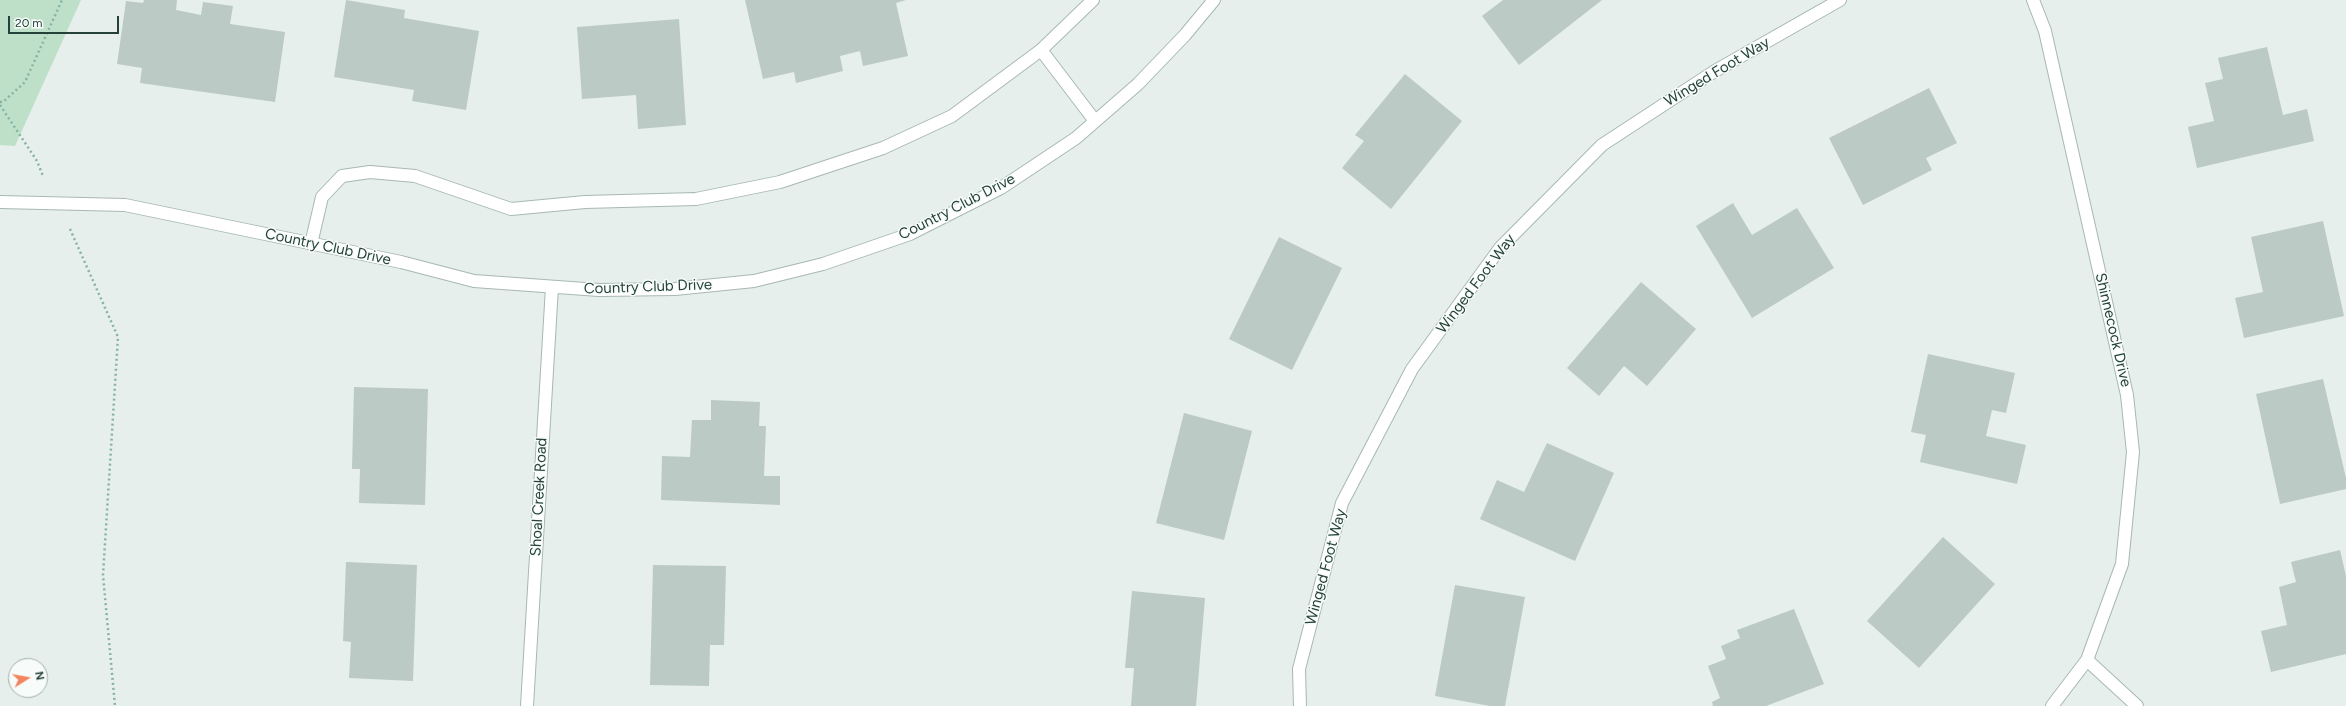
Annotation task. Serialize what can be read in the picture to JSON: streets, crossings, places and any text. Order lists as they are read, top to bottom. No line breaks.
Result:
{"streets":{"street":["Winged Foot Way","Country Club Drive","Shinnecock Drive","Shoal Creek Road"]},"crossings":[["Country Club Drive","Shoal Creek Road"]],"scale_bar":"20 m","north":"right"}
